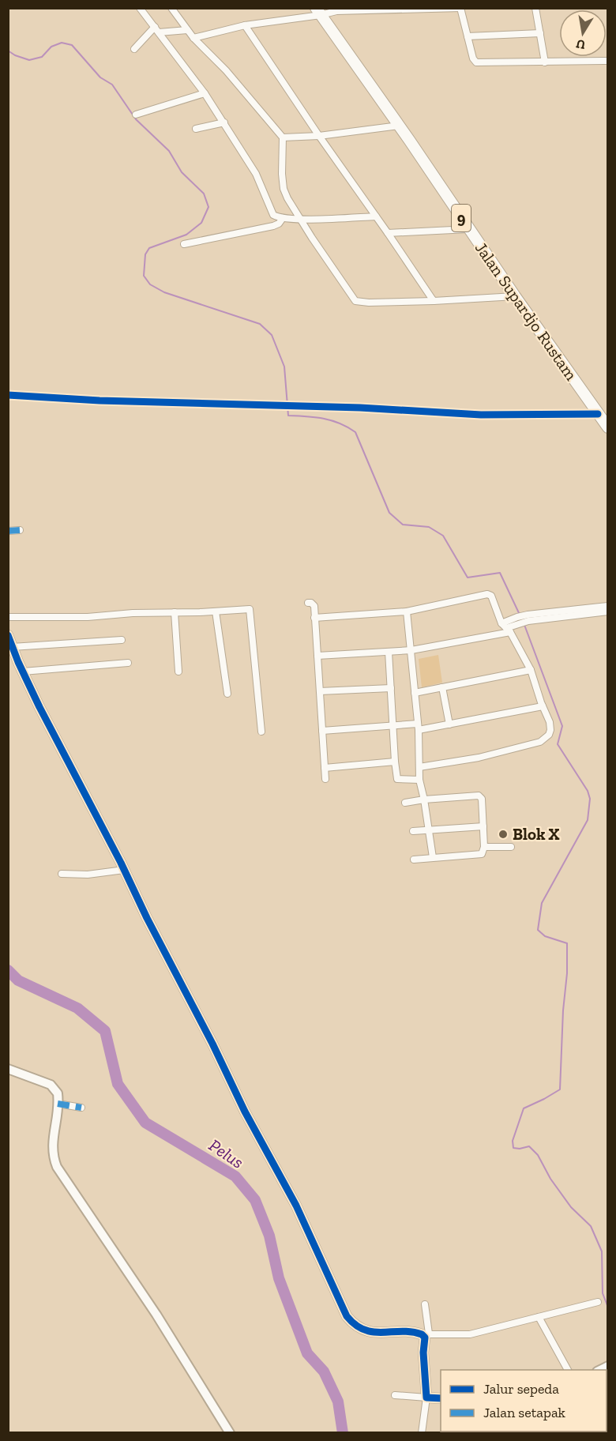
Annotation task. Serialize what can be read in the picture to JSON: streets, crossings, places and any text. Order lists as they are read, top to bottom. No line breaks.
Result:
{"streets":{"highway":["9","Jalan Supardjo Rustam"]},"water":["Pelus"],"places":["Blok X"],"legend":["Jalur sepeda","Jalan setapak"],"north":"bottom"}
